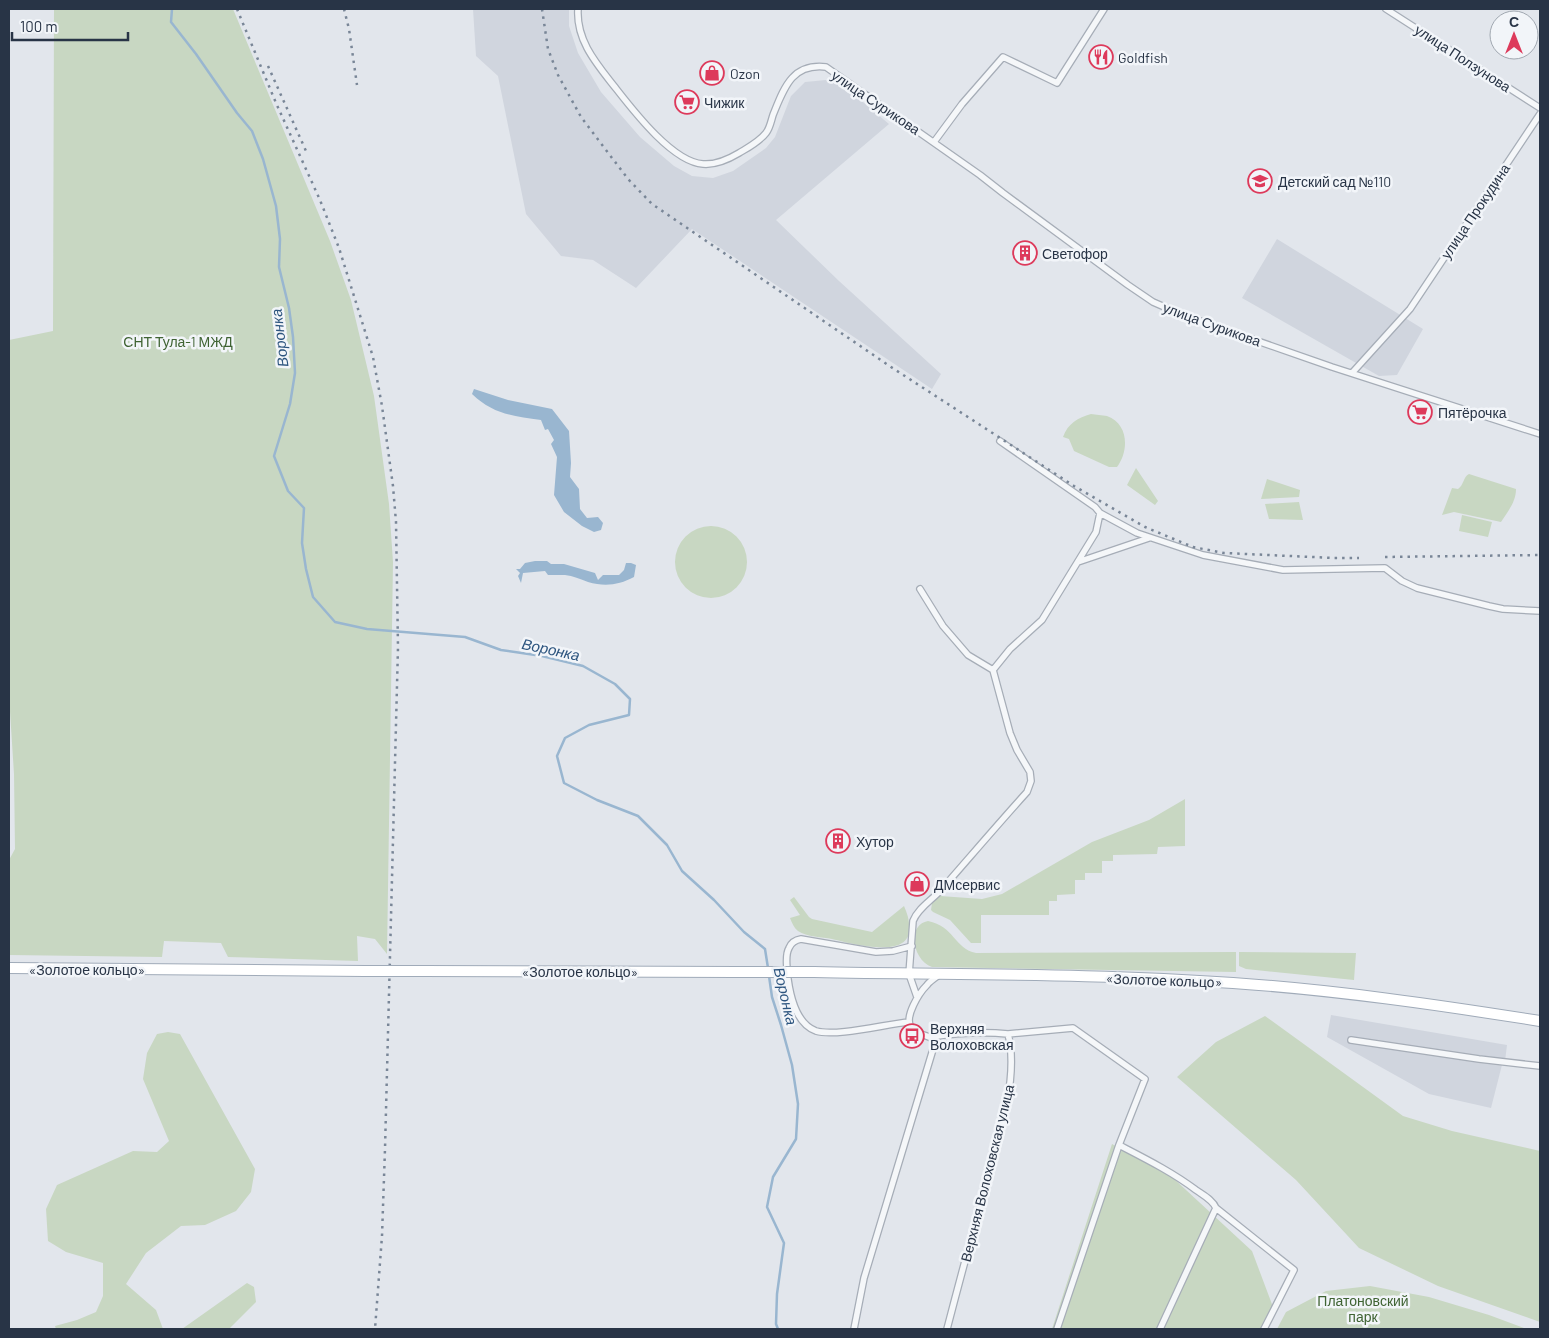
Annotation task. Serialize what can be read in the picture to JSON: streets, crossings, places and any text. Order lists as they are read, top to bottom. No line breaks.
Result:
{"streets":{"main road":["«Золотое кольцо»"],"street":["улица Ползунова","улица Сурикова","улица Прокудина","Верхняя Волоховская улица"]},"crossings":[["улица Сурикова","улица Прокудина"]],"water":["Воронка"],"parks":["СНТ Тула-1 МЖД","Платоновский парк"],"places":{"restaurant":["Goldfish"],"shop":["Ozon","ДМсервис"],"supermarket":["Чижик","Пятёрочка"],"school or university":["Детский сад №110"],"building":["Светофор","Хутор"],"bus stop":["Верхняя Волоховская"]},"scale_bar":"100 m","north":"top"}
